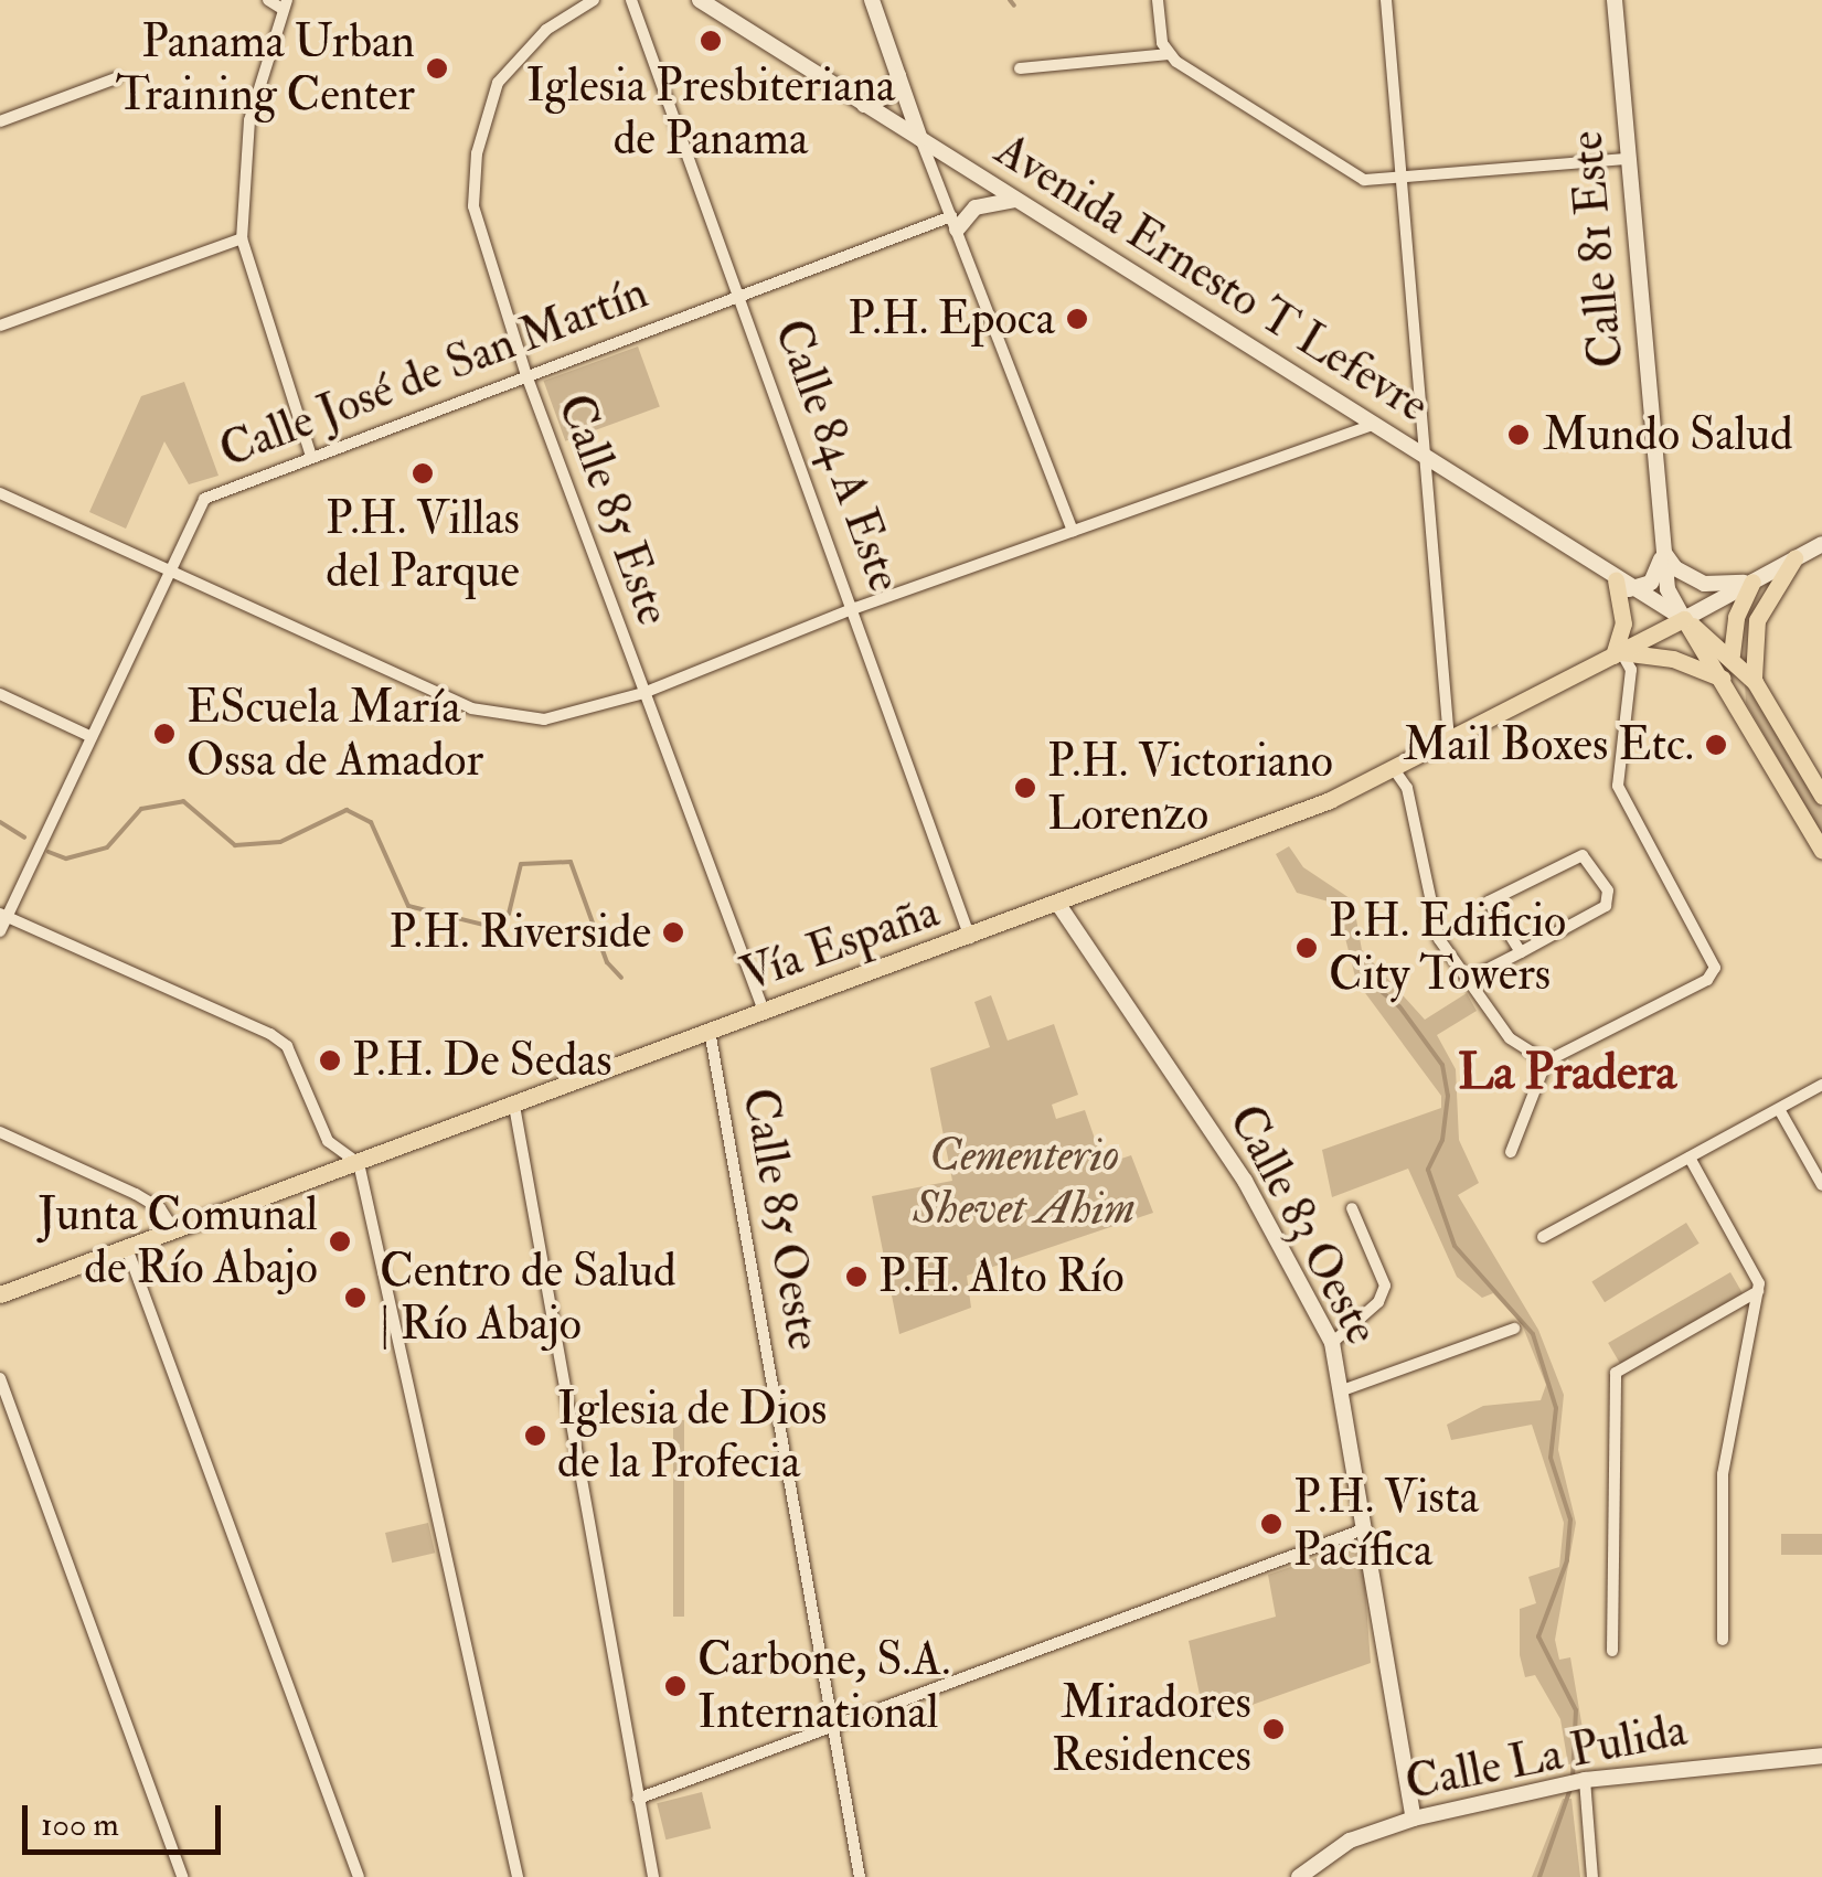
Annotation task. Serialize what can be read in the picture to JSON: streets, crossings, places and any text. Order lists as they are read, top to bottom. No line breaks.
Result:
{"streets":{"main road":["Calle 81 Este","Avenida Ernesto T Lefevre","Vía España","Calle 83 Oeste","Calle La Pulida"],"street":["Calle José de San Martín","Calle 84 A Este","Calle 85 Este","Calle 85 Oeste"]},"crossings":[["Calle 81 Este","Avenida Ernesto T Lefevre"],["Calle 81 Este","Vía España"],["Avenida Ernesto T Lefevre","Vía España"],["Calle José de San Martín","Calle 84 A Este"],["Calle José de San Martín","Calle 85 Este"],["Calle 84 A Este","Vía España"],["Calle 85 Este","Vía España"],["Vía España","Calle 85 Oeste"],["Vía España","Calle 83 Oeste"],["Calle 83 Oeste","Calle La Pulida"]],"districts":["La Pradera"],"parks":["Cementerio Shevet Ahim"],"places":["Iglesia Presbiteriana de Panama","Panama Urban Training Center","P.H. Epoca","Mundo Salud","P.H. Villas del Parque","EScuela María Ossa de Amador","Mail Boxes Etc.","P.H. Victoriano Lorenzo","P.H. Riverside","P.H. Edificio City Towers","P.H. De Sedas","Junta Comunal de Río Abajo","P.H. Alto Río","Centro de Salud | Río Abajo","Iglesia de Dios de la Profecia","P.H. Vista Pacífica","Carbone, S.A. International","Miradores Residences"],"scale_bar":"100 m"}
